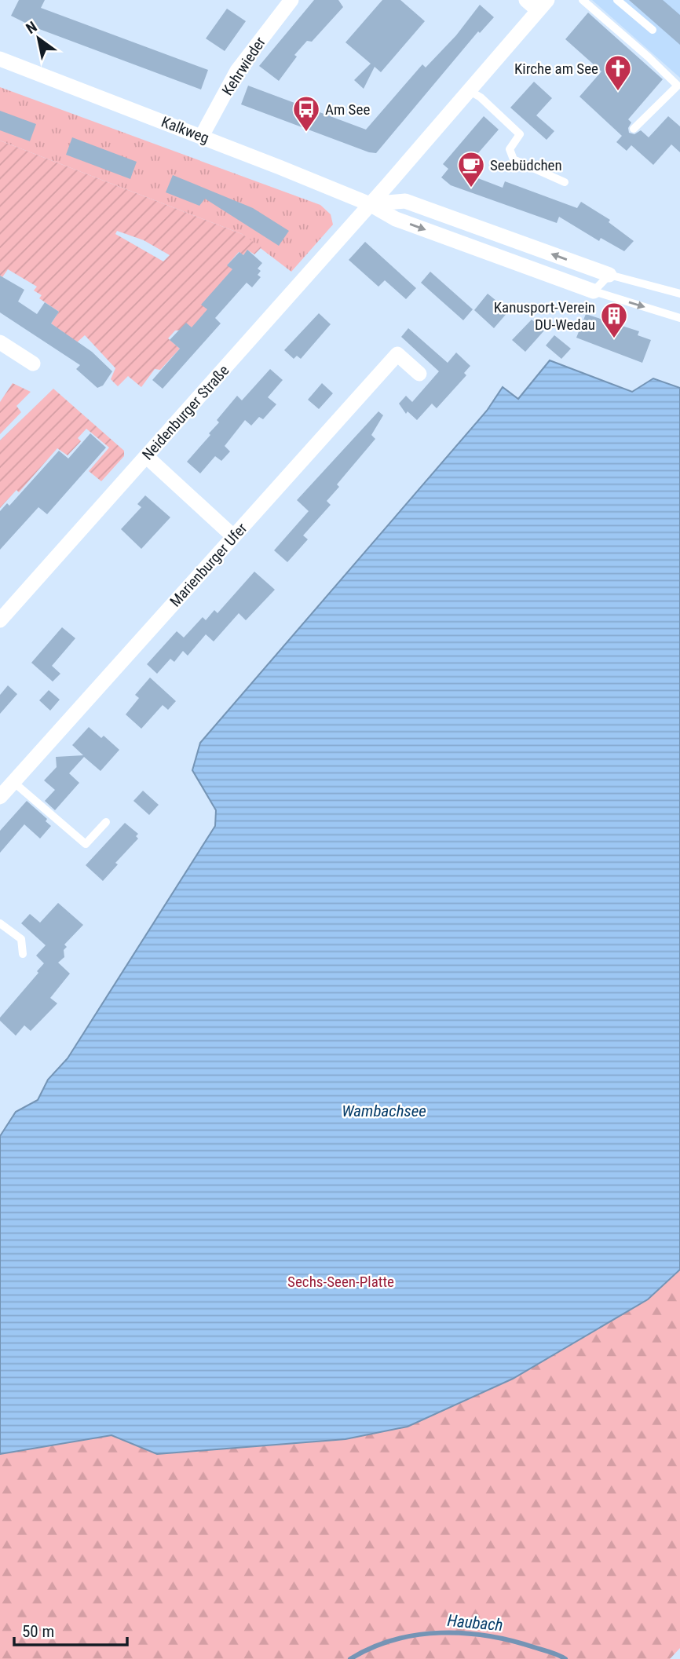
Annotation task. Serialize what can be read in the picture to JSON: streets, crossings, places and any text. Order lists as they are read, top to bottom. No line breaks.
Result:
{"streets":{"street":["Kehrwieder","Kalkweg","Neidenburger Straße","Marienburger Ufer"]},"crossings":[["Kehrwieder","Kalkweg"],["Kalkweg","Neidenburger Straße"]],"water":["Wambachsee","Haubach"],"parks":["Sechs-Seen-Platte"],"places":{"church":["Kirche am See"],"bus stop":["Am See"],"cafe":["Seebüdchen"],"building":["Kanusport-Verein DU-Wedau"]},"scale_bar":"50 m","north":"top left"}
